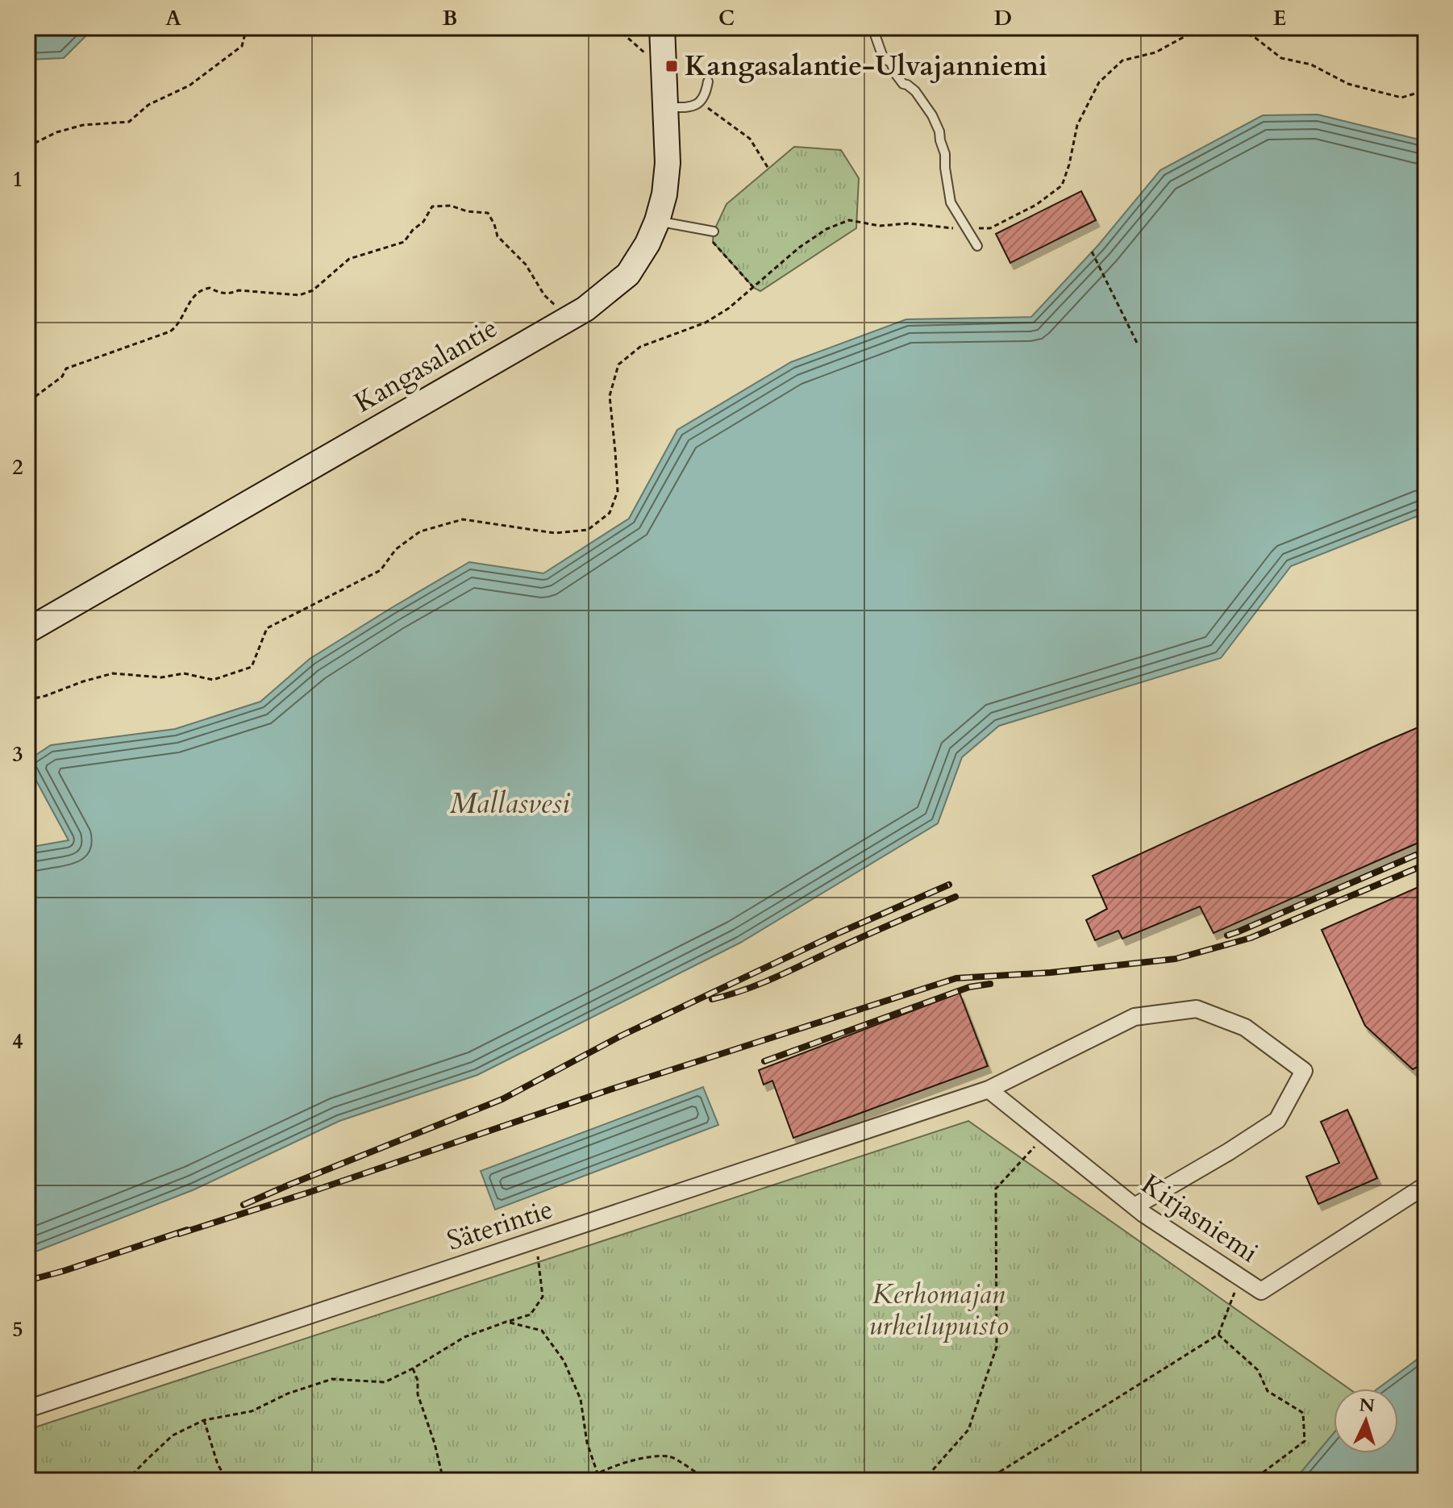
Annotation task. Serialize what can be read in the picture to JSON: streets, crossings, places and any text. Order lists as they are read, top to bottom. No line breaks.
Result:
{"streets":{"main road":["Kangasalantie"],"street":["Kirjasniemi","Säterintie"]},"crossings":[["Kirjasniemi","Säterintie"]],"water":["Mallasvesi"],"parks":["Kerhomajan urheilupuisto"],"places":{"transit":["Kangasalantie-Ulvajanniemi"]},"north":"top","grid":{"columns":["A","B","C","D","E"],"rows":["1","2","3","4","5"]}}
